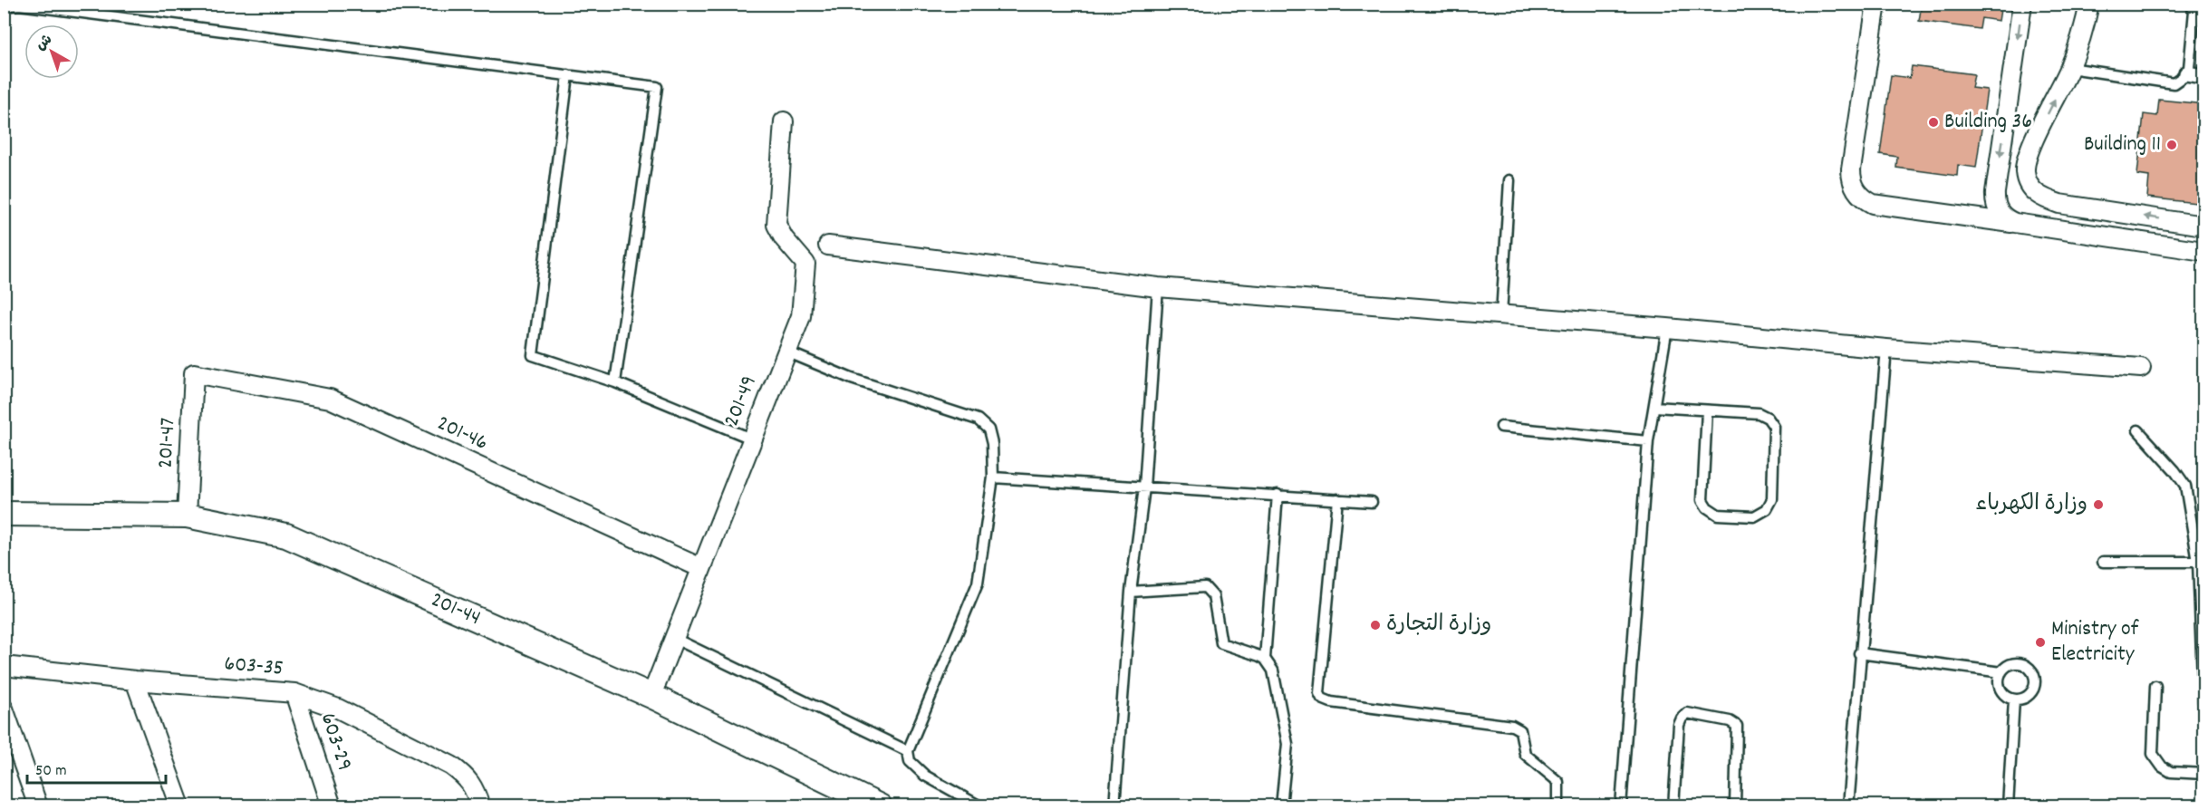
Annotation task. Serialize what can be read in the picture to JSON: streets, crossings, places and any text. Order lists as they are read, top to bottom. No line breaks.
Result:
{"streets":{"street":["201-49","201-46","201-47","201-44","603-35","603-29"]},"crossings":[["201-49","201-46"],["201-49","201-44"],["201-46","201-47"],["201-47","201-44"],["603-35","603-29"]],"places":["Building 36","Building 11","وزارة الكهرباء","وزارة التجارة","Ministry of Electricity"],"scale_bar":"50 m","north":"top left"}
